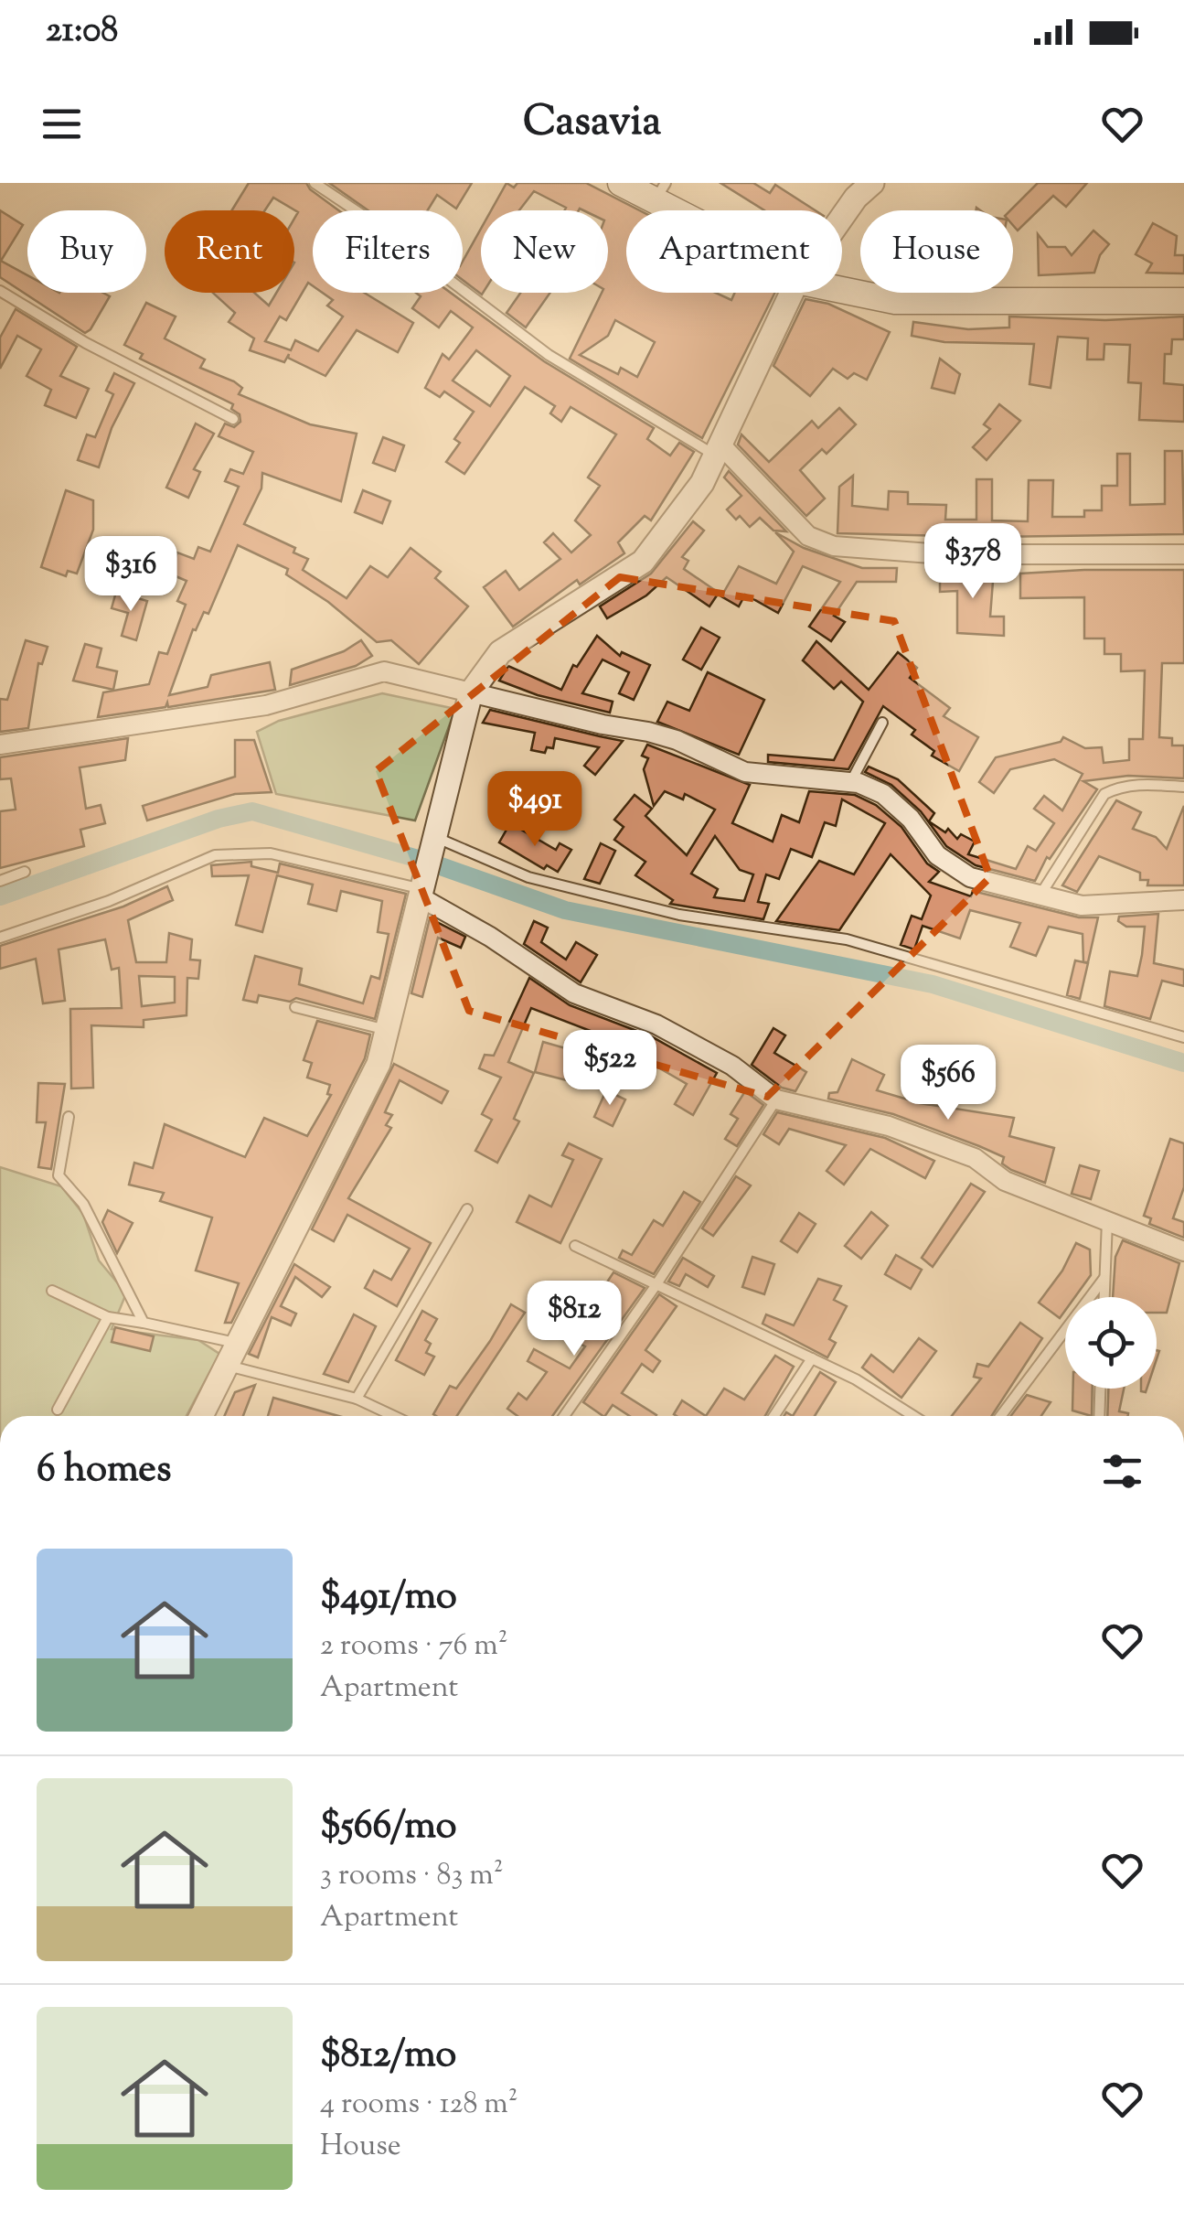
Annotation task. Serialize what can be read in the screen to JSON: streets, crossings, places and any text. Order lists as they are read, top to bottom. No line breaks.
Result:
{"page":{"status":"21:08","header":"Casavia","chip":["Buy","Rent","Filters","New","Apartment","House"],"price":["$378","$316","$491","$522","$566","$812"],"heading":"6 homes","list":[{"name":"$491/mo","note":"2 rooms · 76 m² · Apartment"},{"name":"$566/mo","note":"3 rooms · 83 m² · Apartment"},{"name":"$812/mo","note":"4 rooms · 128 m² · House"}]}}
